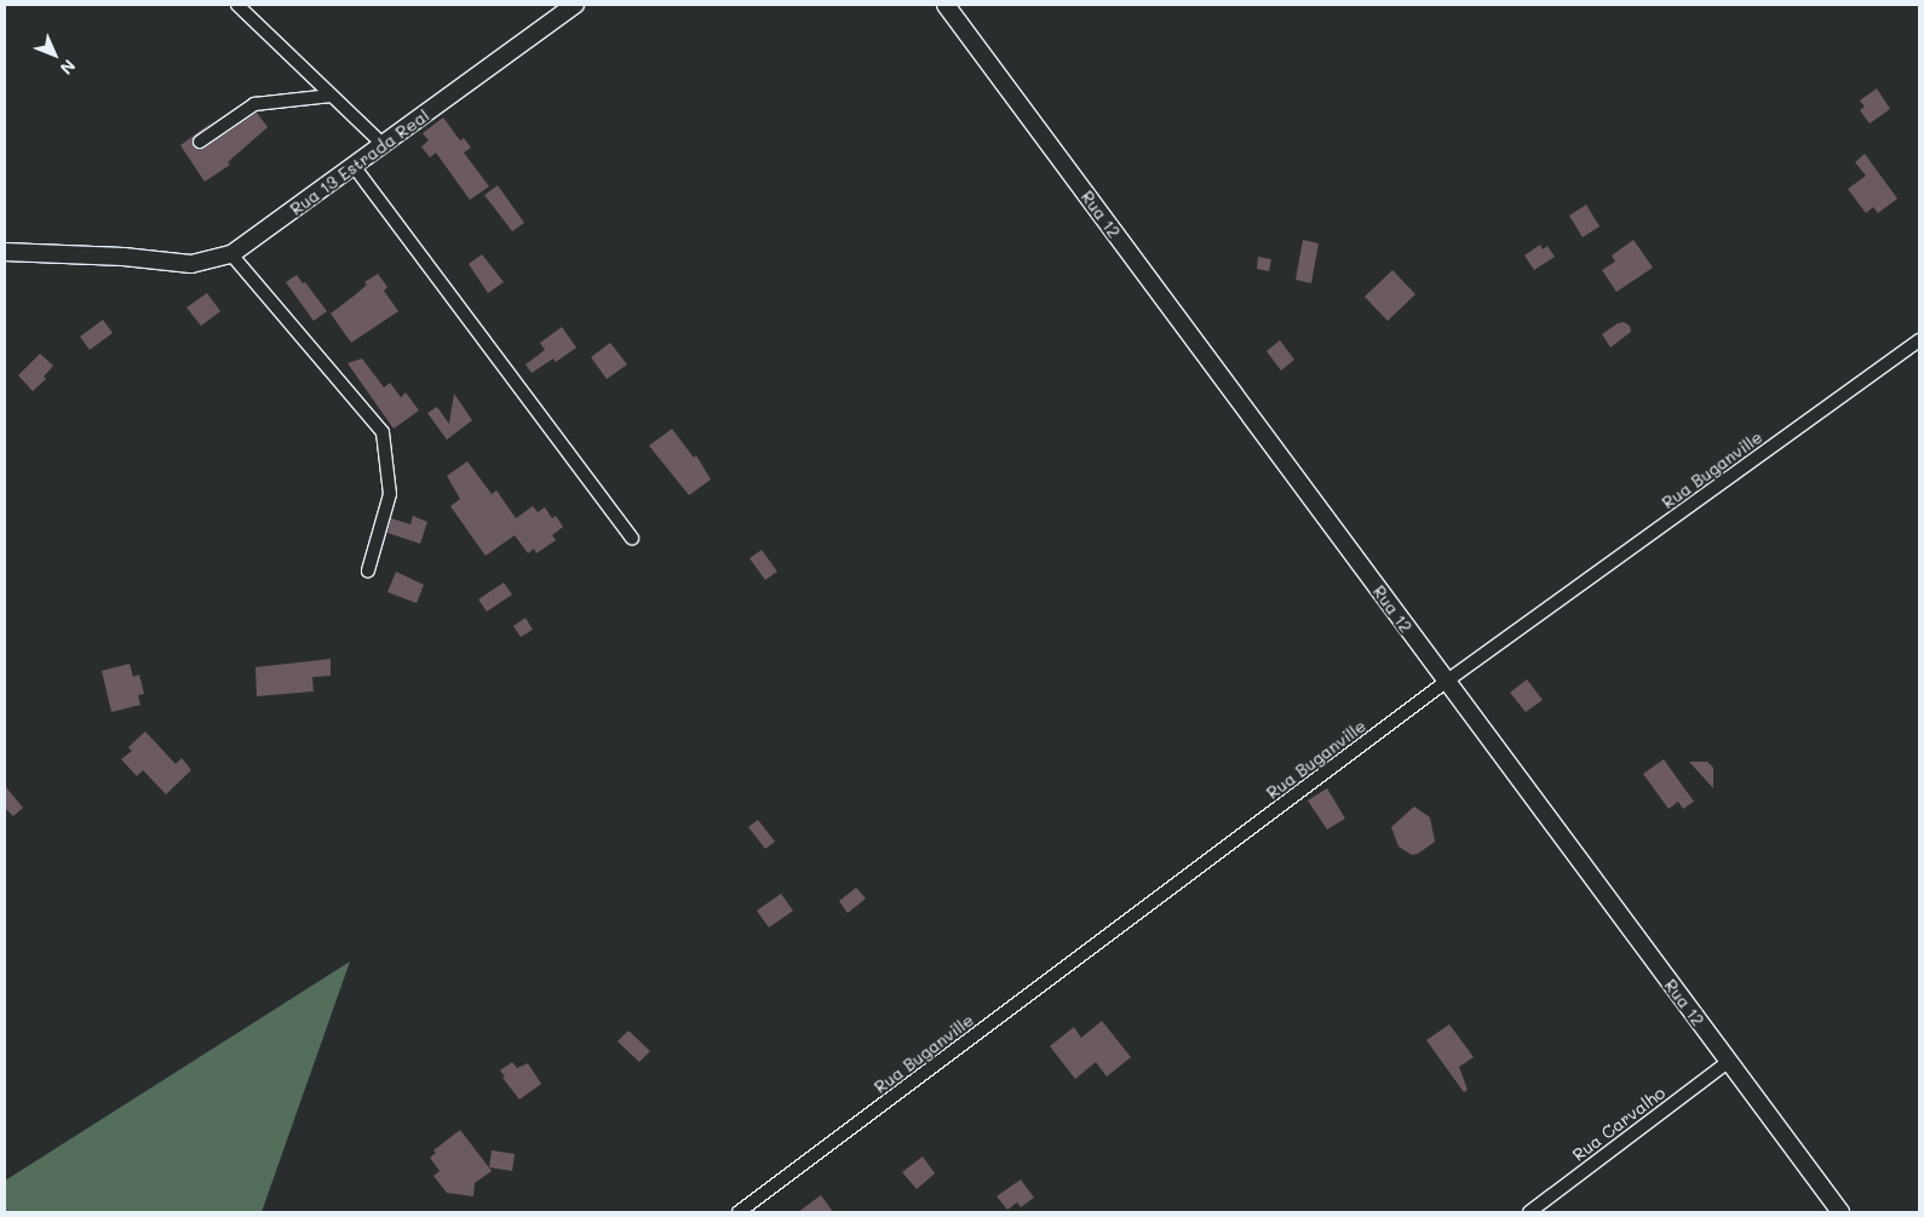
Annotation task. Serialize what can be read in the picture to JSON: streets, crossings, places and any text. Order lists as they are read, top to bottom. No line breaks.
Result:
{"streets":{"street":["Rua 13 Estrada Real","Rua 12","Rua Buganville","Rua Carvalho"]},"crossings":[["Rua 12","Rua Buganville"],["Rua 12","Rua Carvalho"]],"north":"bottom right"}
